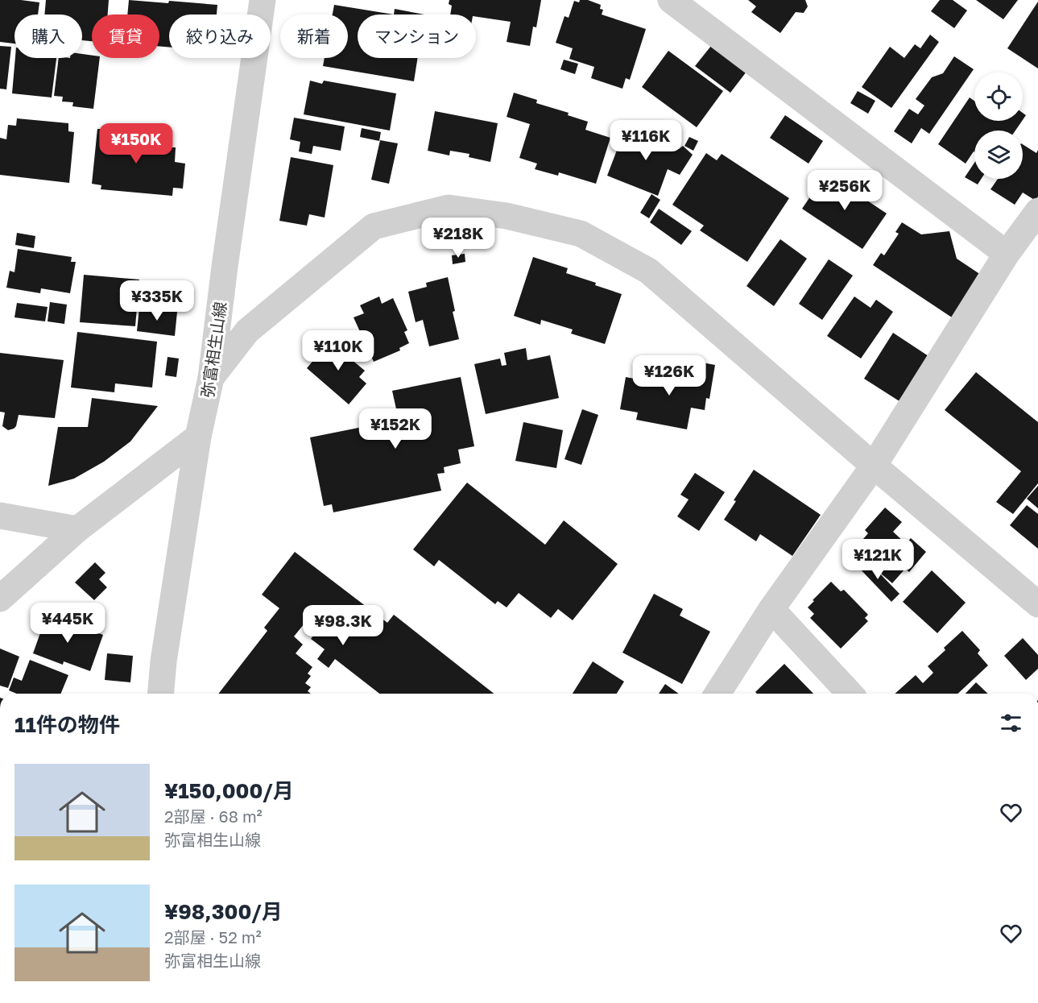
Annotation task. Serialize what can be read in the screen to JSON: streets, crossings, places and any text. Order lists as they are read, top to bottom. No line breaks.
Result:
{"streets":{"street":["弥富相生山線"]},"page":{"chip":["購入","賃貸","絞り込み","新着","マンション"],"price":["¥116K","¥150K","¥256K","¥218K","¥335K","¥110K","¥126K","¥152K","¥121K","¥445K","¥98.3K"],"heading":"11件の物件","list":[{"name":"¥150,000/月","note":"2部屋 · 68 m² · 弥富相生山線"},{"name":"¥98,300/月","note":"2部屋 · 52 m² · 弥富相生山線"}]}}
